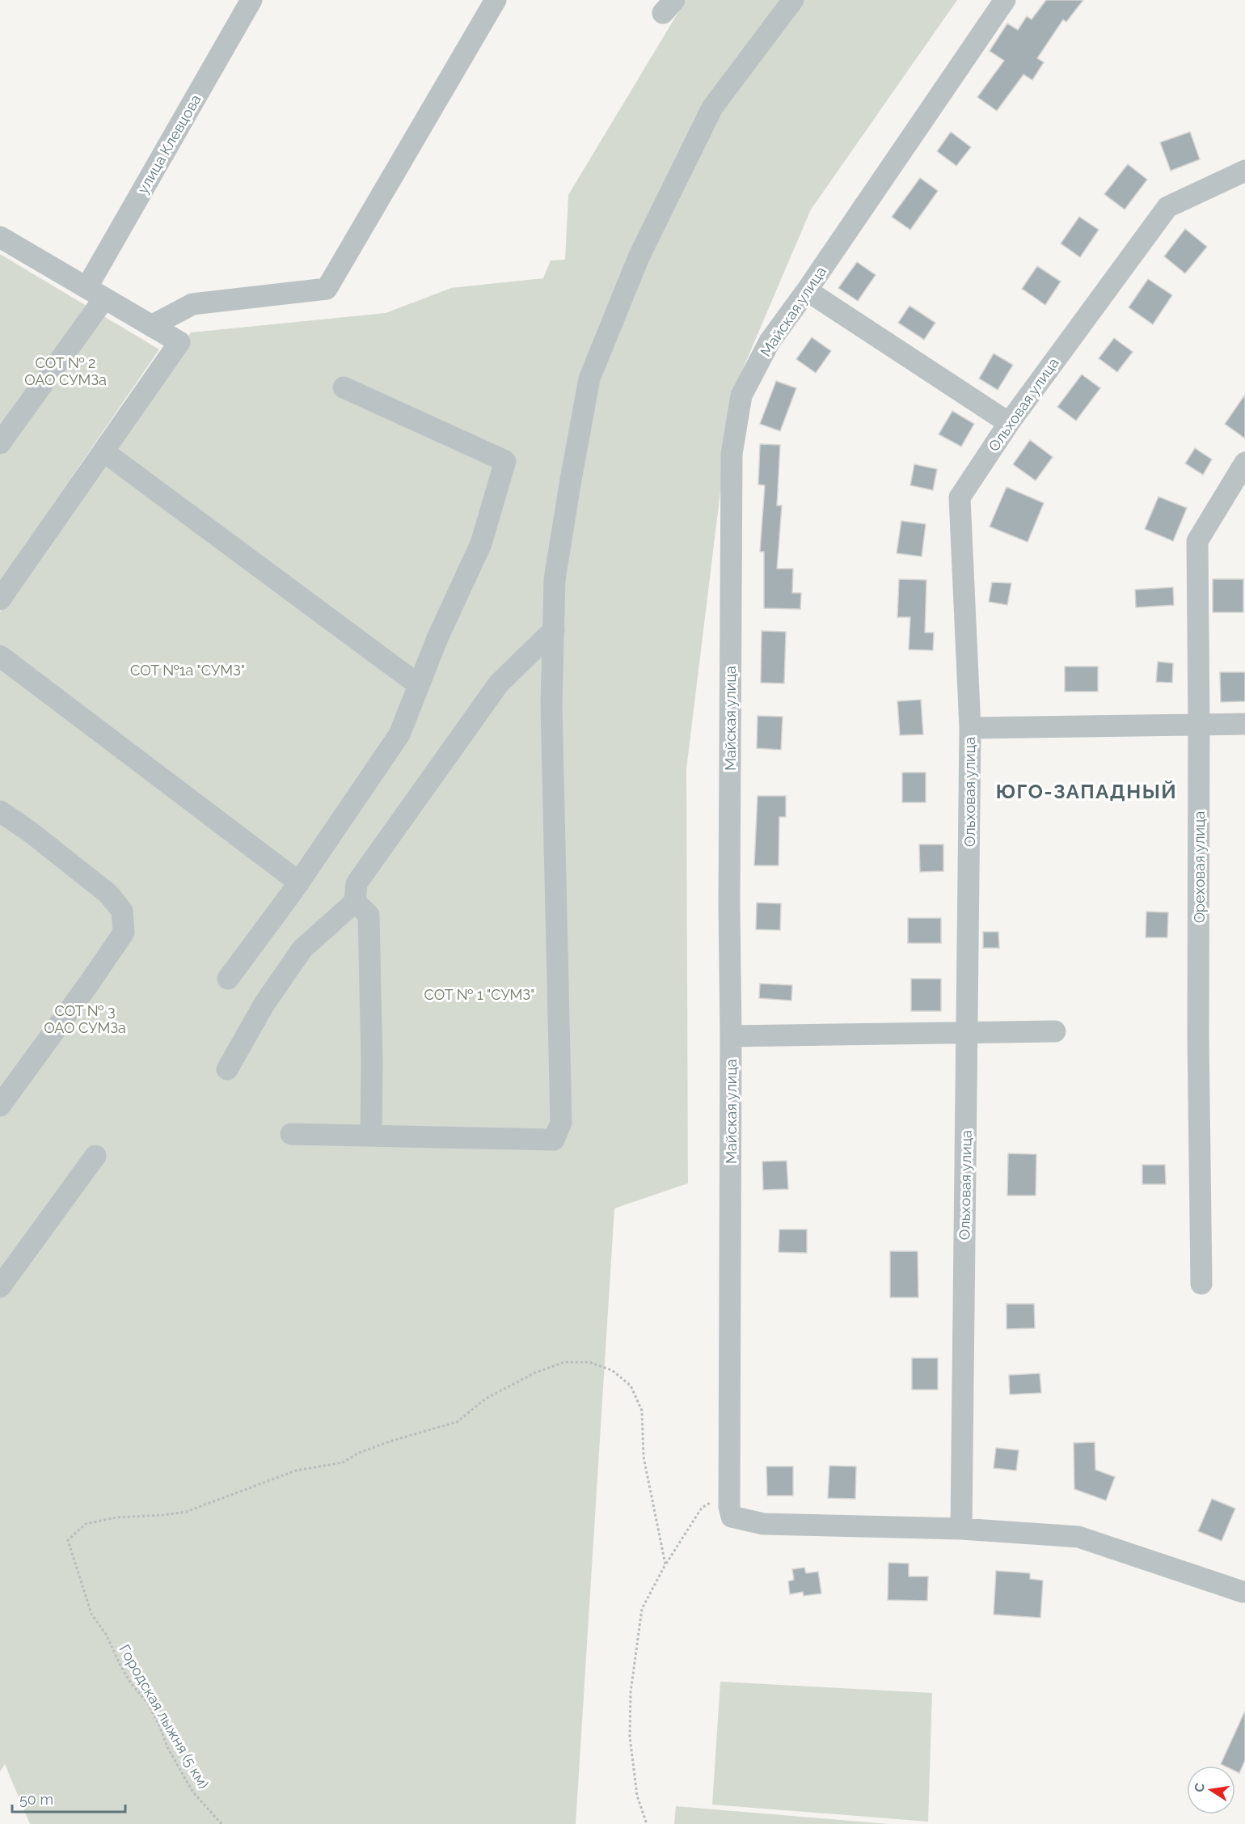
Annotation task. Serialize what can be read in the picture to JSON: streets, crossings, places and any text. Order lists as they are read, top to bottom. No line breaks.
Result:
{"streets":{"street":["улица Клевцова","Майская улица","Ольховая улица","Ореховая улица"],"path":["Городская лыжня (5 км)"]},"crossings":[["Майская улица","Ольховая улица"]],"districts":["ЮГО-ЗАПАДНЫЙ"],"parks":["СОТ № 2 ОАО СУМЗа","СОТ №1а \"СУМЗ\"","СОТ № 1 \"СУМЗ\"","СОТ № 3 ОАО СУМЗа"],"scale_bar":"50 m","north":"left"}
